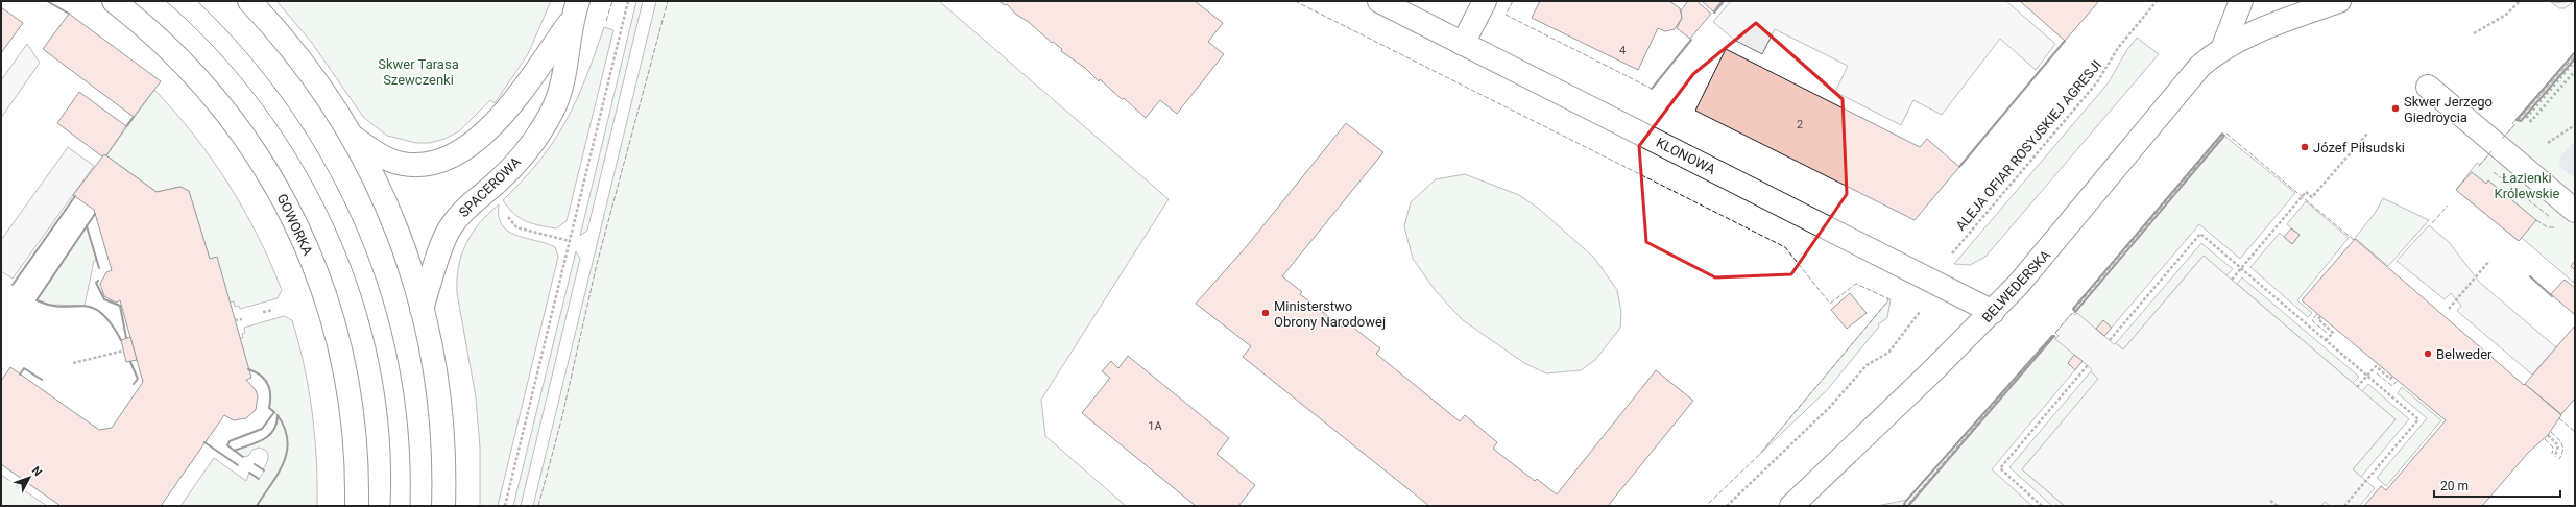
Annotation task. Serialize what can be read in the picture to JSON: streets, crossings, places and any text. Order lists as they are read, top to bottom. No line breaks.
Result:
{"streets":{"street":["KLONOWA","SPACEROWA","GOWORKA","BELWEDERSKA"],"path":["ALEJA OFIAR ROSYJSKIEJ AGRESJI"]},"crossings":[["KLONOWA","BELWEDERSKA"]],"parks":["Skwer Tarasa Szewczenki","Łazienki Królewskie"],"places":["Skwer Jerzego Giedroycia","Józef Piłsudski","Ministerstwo Obrony Narodowej","Belweder"],"house_numbers":["4","2","1A"],"scale_bar":"20 m","north":"top right"}
